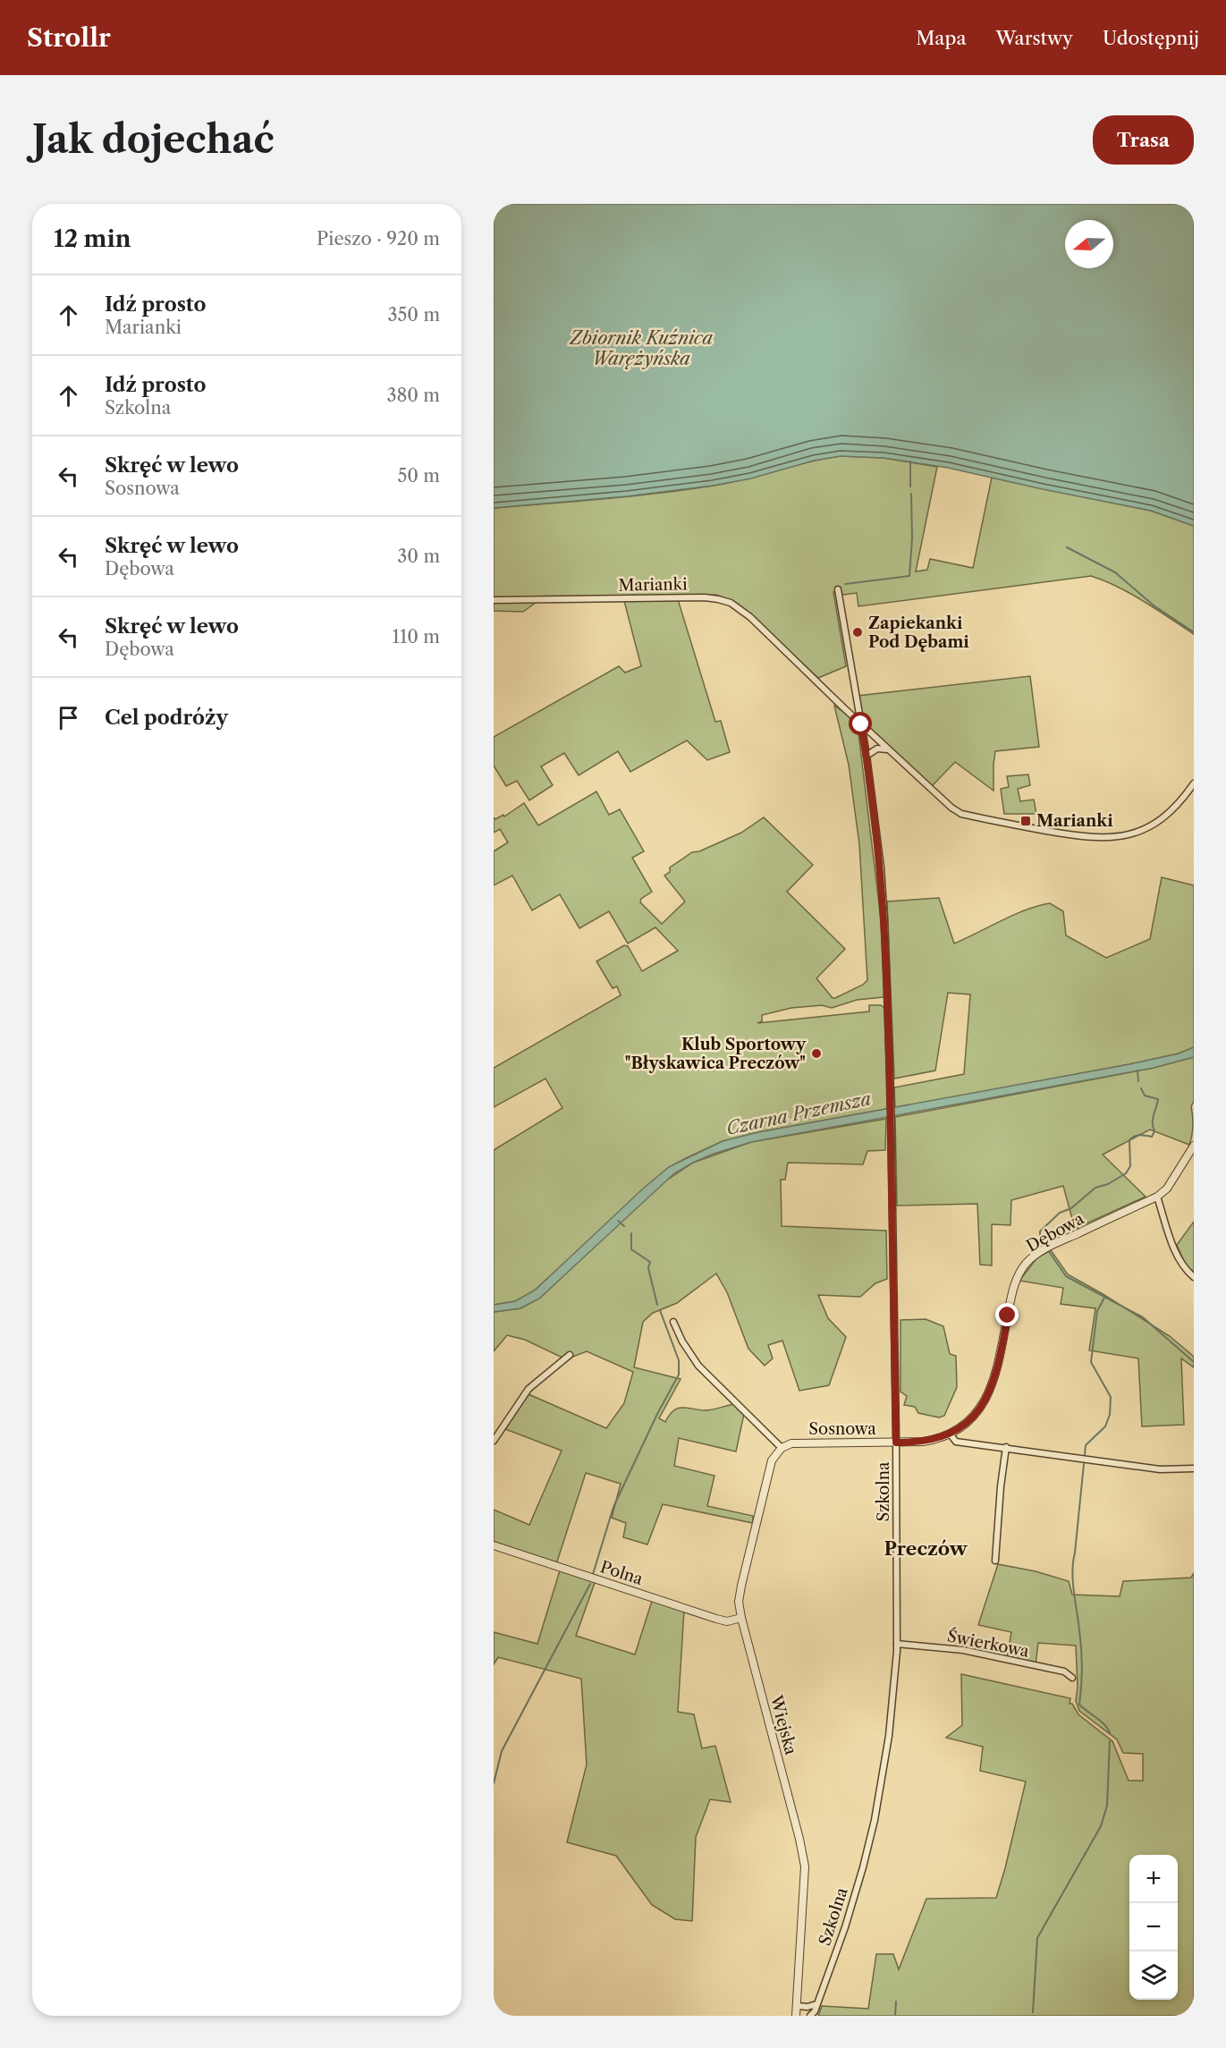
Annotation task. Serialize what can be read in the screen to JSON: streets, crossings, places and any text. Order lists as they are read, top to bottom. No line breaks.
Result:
{"streets":{"street":["Marianki","Dębowa","Sosnowa","Szkolna","Polna","Świerkowa","Wiejska"]},"crossings":[["Dębowa","Sosnowa"],["Sosnowa","Szkolna"],["Sosnowa","Wiejska"],["Szkolna","Świerkowa"],["Polna","Wiejska"]],"districts":["Preczów"],"water":["Zbiornik Kuźnica Warężyńska","Czarna Przemsza"],"places":{"other":["Zapiekanki Pod Dębami","Klub Sportowy \"Błyskawica Preczów\""],"transit":["Marianki"]},"north":"left","page":{"header":"Strollr","nav":["Mapa","Warstwy","Udostępnij"],"buttons":"Trasa","title":"Jak dojechać","heading":["12 min","Pieszo · 920 m"],"list":[["Idź prosto","Marianki","350 m"],["Idź prosto","Szkolna","380 m"],["Skręć w lewo","Sosnowa","50 m"],["Skręć w lewo","Dębowa","30 m"],["Skręć w lewo","Dębowa","110 m"],"Cel podróży"],"map_buttons":["+","−"]}}
